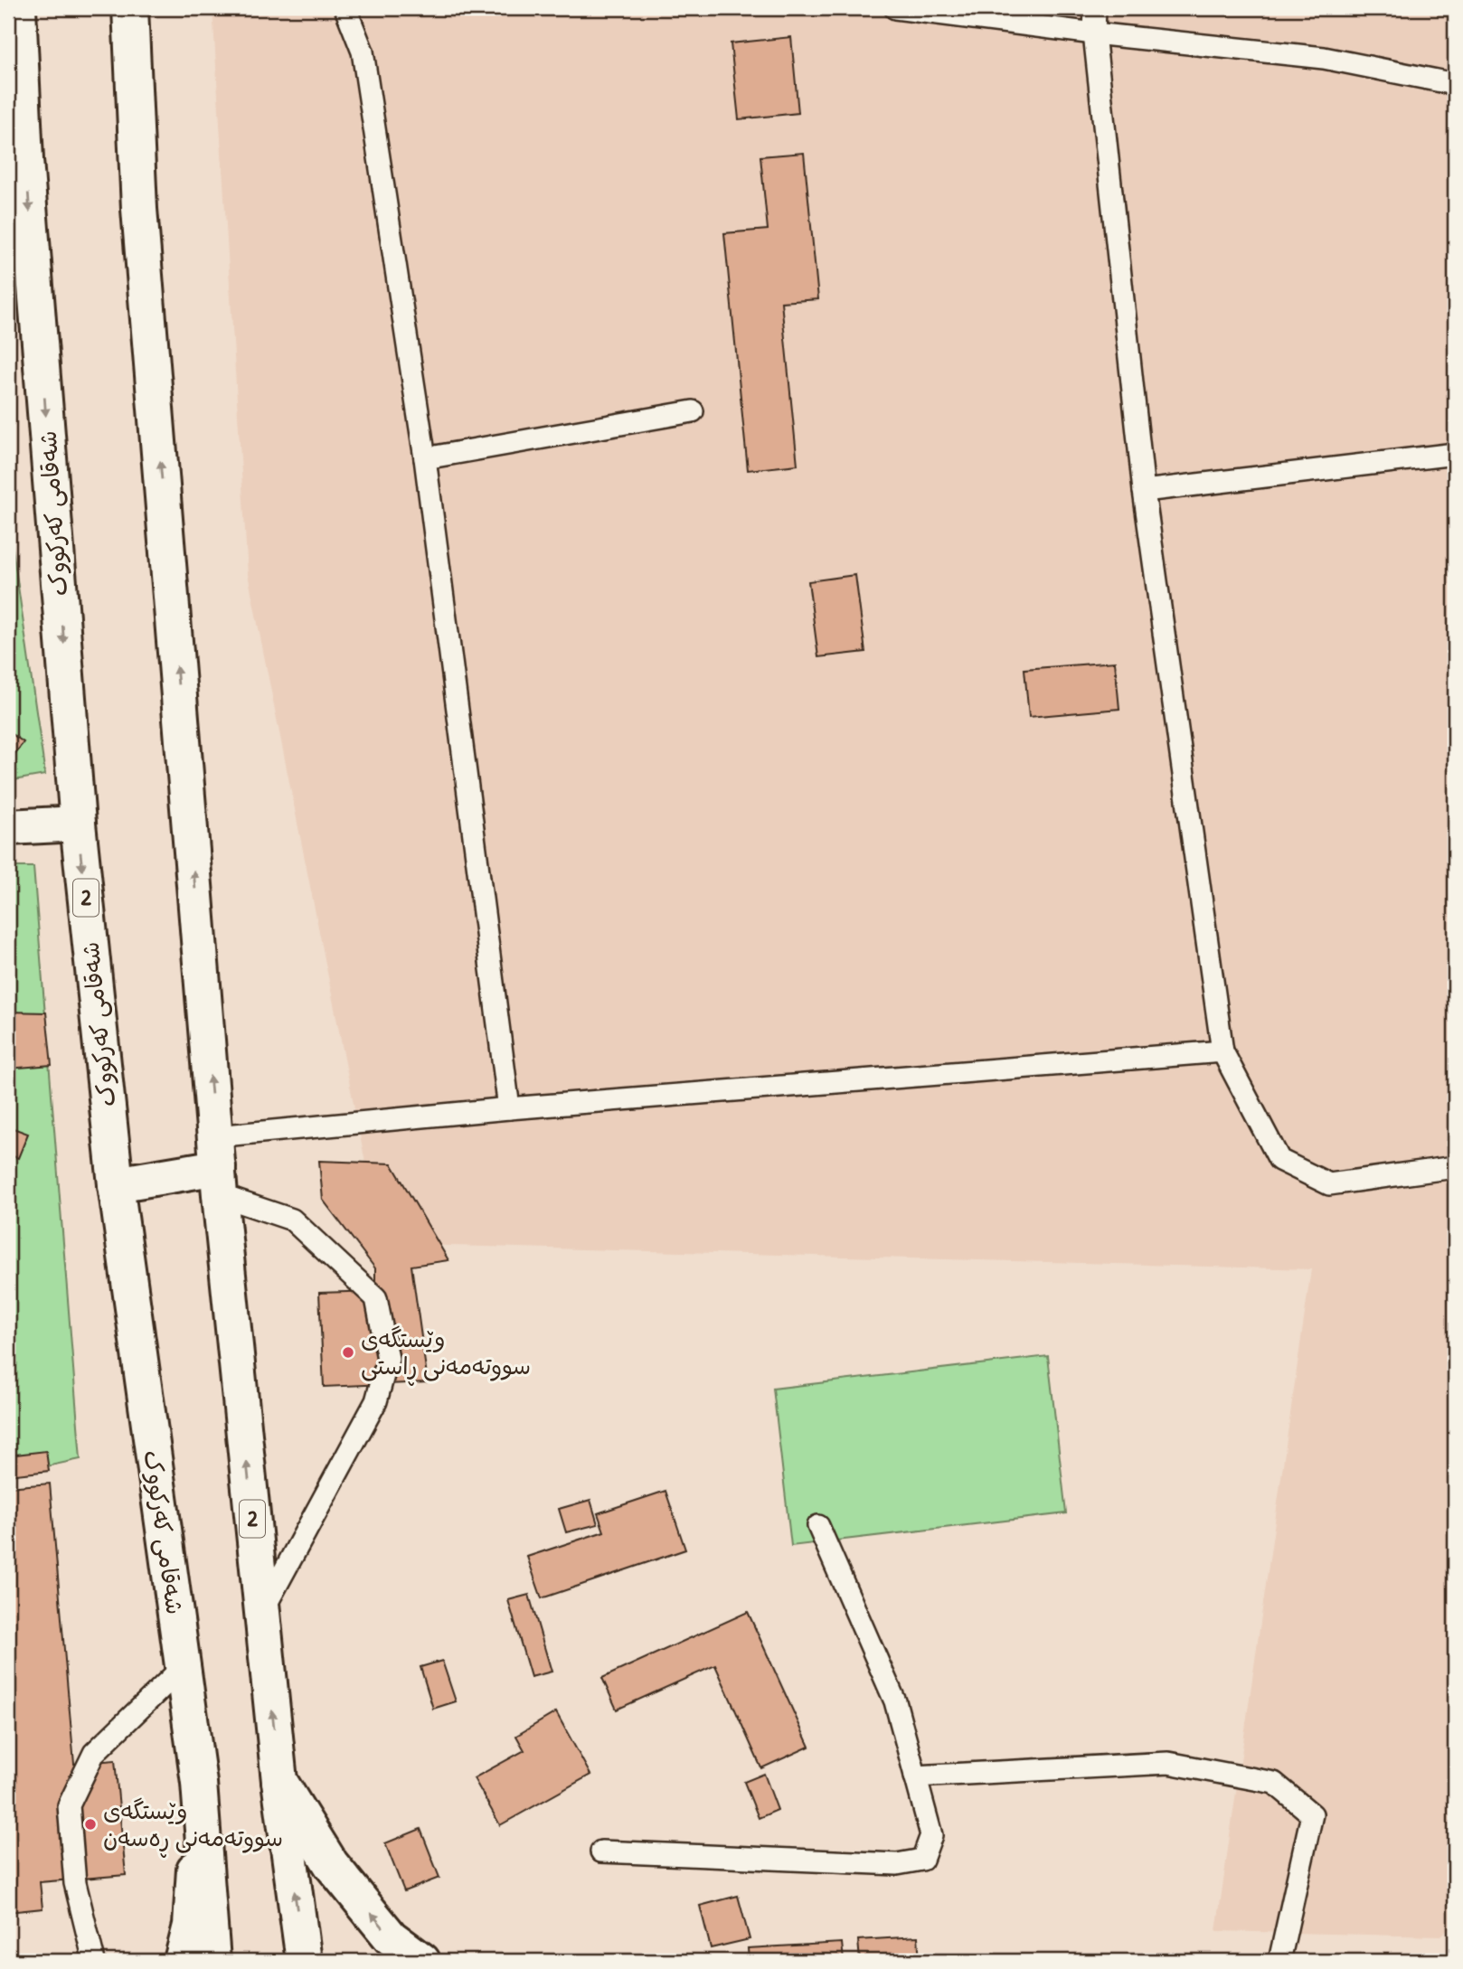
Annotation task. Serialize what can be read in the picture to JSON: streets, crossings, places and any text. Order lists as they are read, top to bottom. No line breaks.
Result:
{"streets":{"main road":["شەقامی کەرکووک","2"]},"places":["وێستگەی سووتەمەنی ڕاستی","وێستگەی سووتەمەنی ڕەسەن"]}
